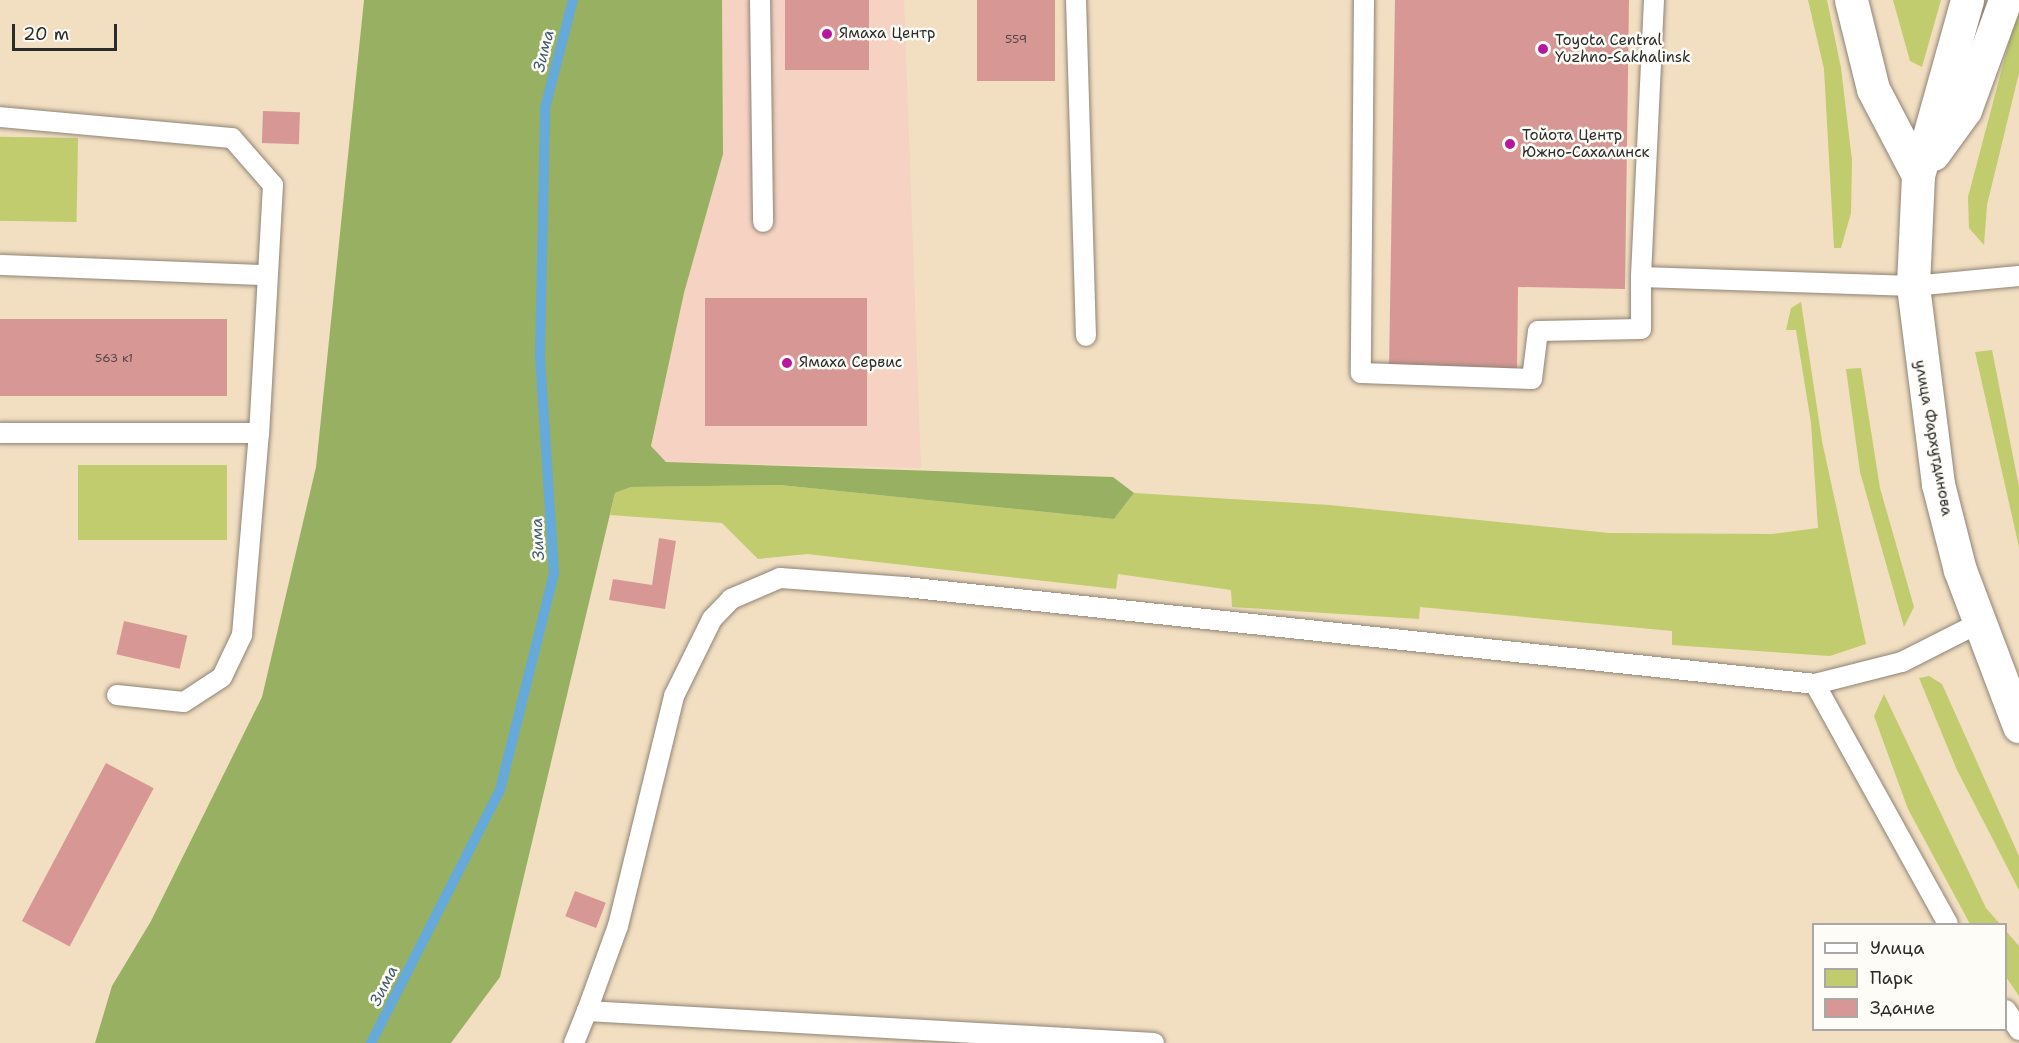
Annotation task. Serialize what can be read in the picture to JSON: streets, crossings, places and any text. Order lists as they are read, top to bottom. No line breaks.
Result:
{"streets":{"main road":["улица Фархутдинова"]},"water":["Зима"],"places":["Ямаха Центр","Toyota Central Yuzhno-Sakhalinsk","Тойота Центр Южно-Сахалинск","Ямаха Сервис"],"house_numbers":["559","563 к1"],"legend":["Улица","Парк","Здание"],"scale_bar":"20 m"}
